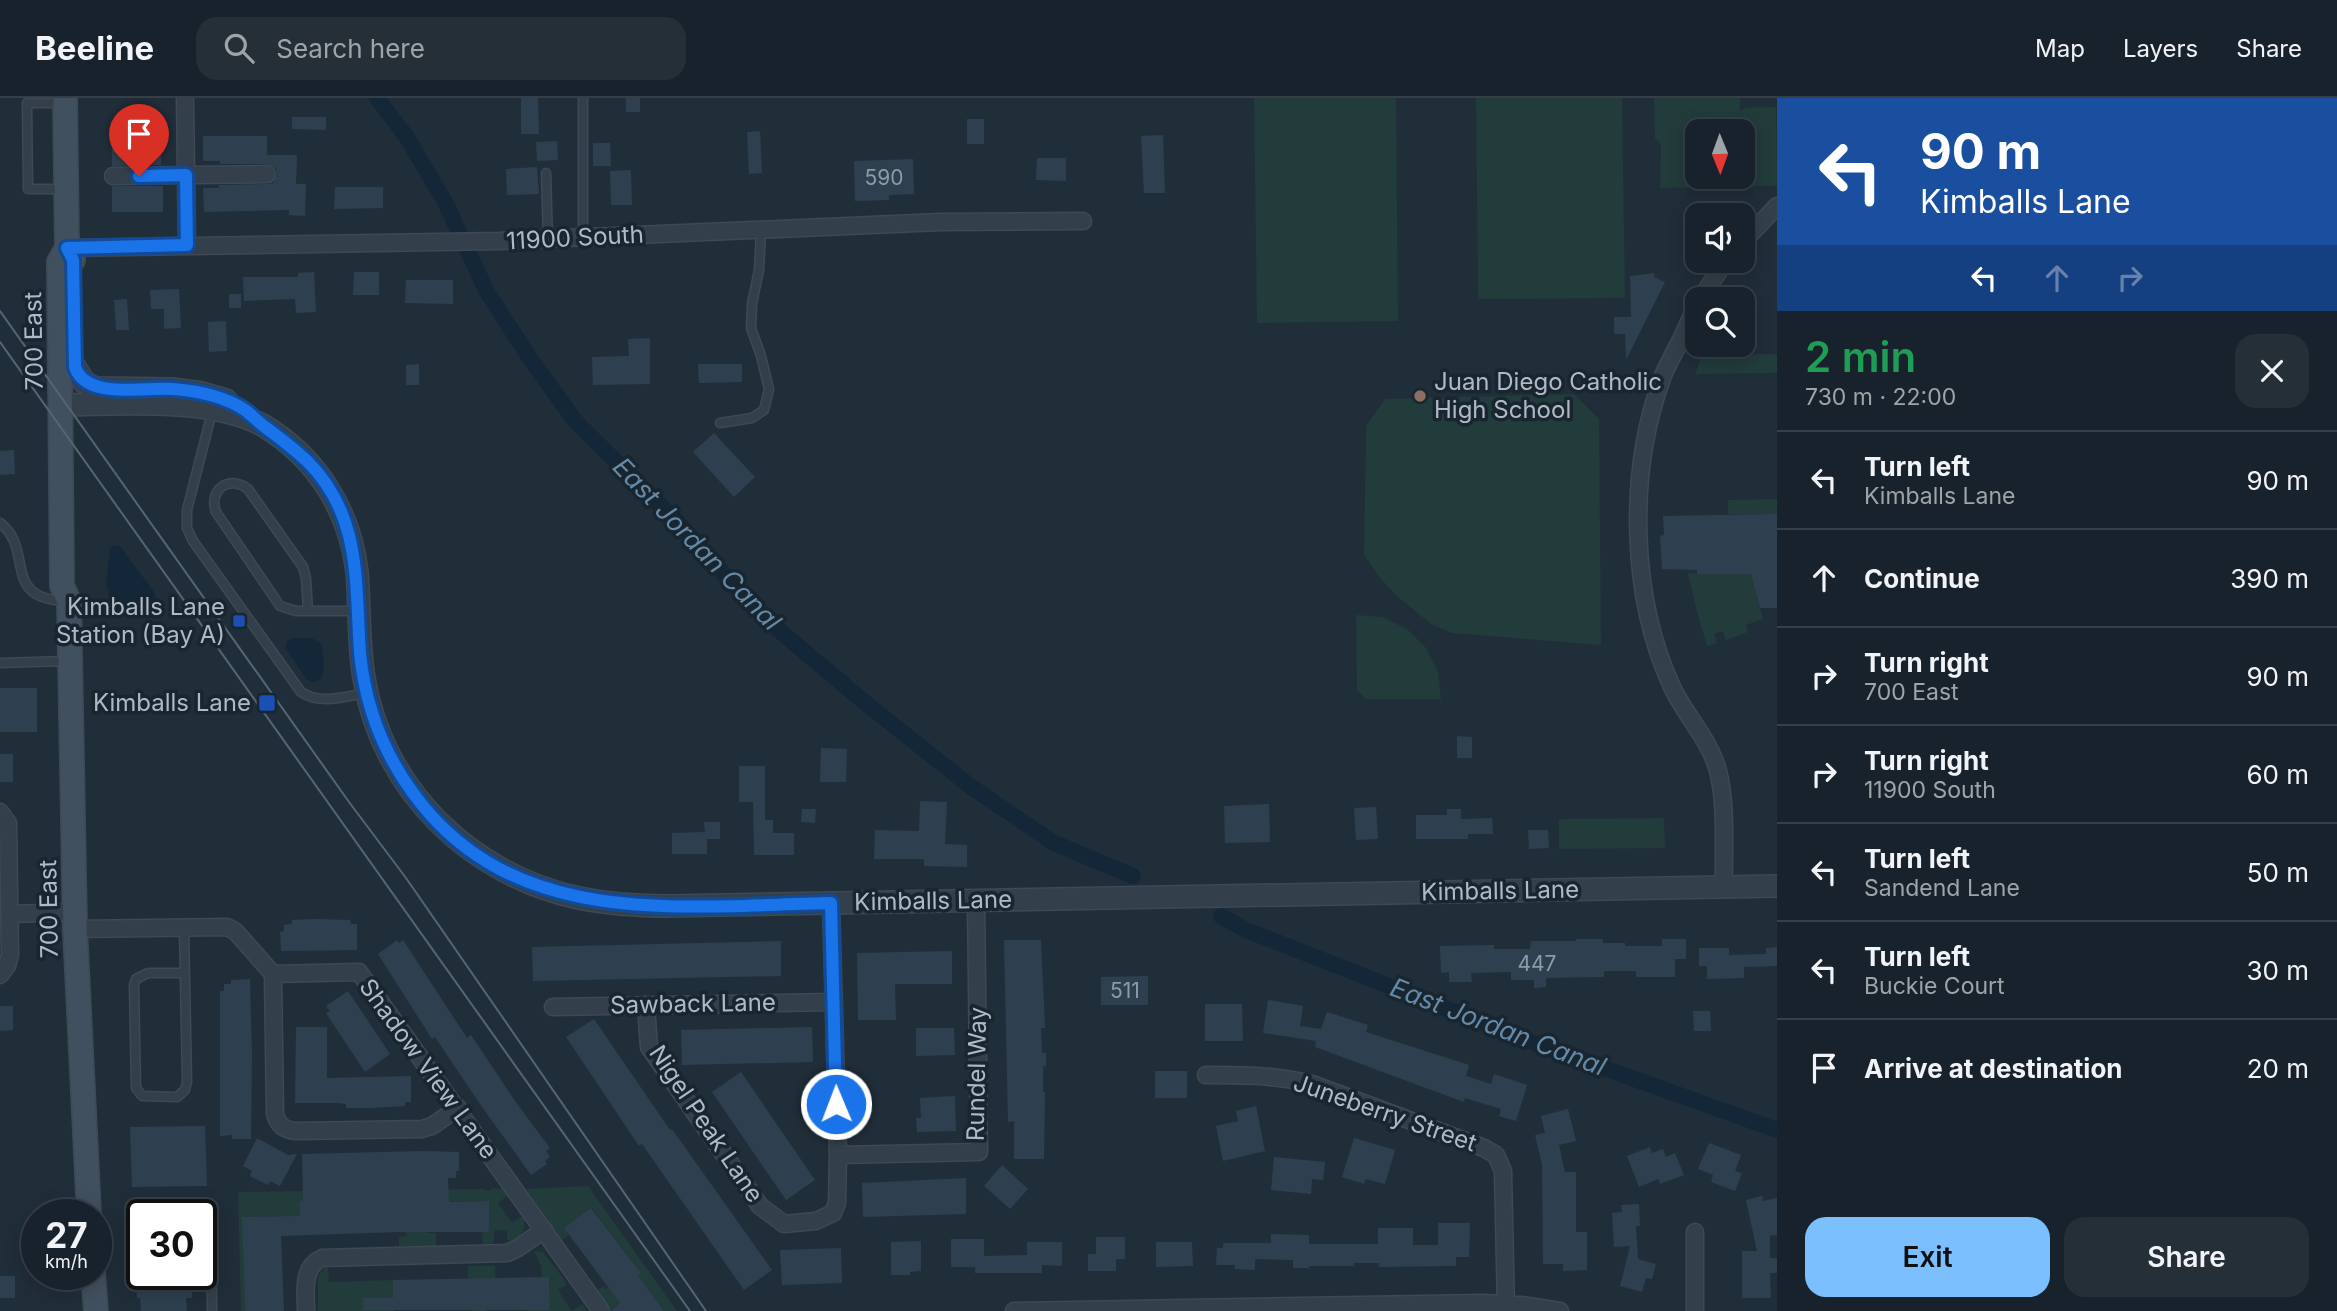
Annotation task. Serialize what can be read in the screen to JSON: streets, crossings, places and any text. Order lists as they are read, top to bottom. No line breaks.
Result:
{"streets":{"main road":["700 East"],"street":["11900 South","Kimballs Lane","Sawback Lane","Shadow View Lane","Rundel Way","Juneberry Street","Nigel Peak Lane"]},"crossings":[["11900 South","700 East"],["700 East","Kimballs Lane"],["Kimballs Lane","Rundel Way"],["Sawback Lane","Nigel Peak Lane"],["Rundel Way","Nigel Peak Lane"]],"water":["East Jordan Canal"],"places":{"other":["Juan Diego Catholic High School"],"transit":["Kimballs Lane Station (Bay A)","Kimballs Lane"]},"house_numbers":["590","447","511"],"north":"bottom","page":{"header":"Beeline","search":"Search here","nav":["Map","Layers","Share"],"turn":["90 m","Kimballs Lane"],"heading":["2 min","730 m · 22:00"],"list":[{"name":"Turn left","note":"Kimballs Lane","value":"90 m"},{"name":"Continue","value":"390 m"},{"name":"Turn right","note":"700 East","value":"90 m"},{"name":"Turn right","note":"11900 South","value":"60 m"},{"name":"Turn left","note":"Sandend Lane","value":"50 m"},{"name":"Turn left","note":"Buckie Court","value":"30 m"},{"name":"Arrive at destination","value":"20 m"}],"speed":"27 km/h","limit":"30","buttons":["Exit","Share"]}}
